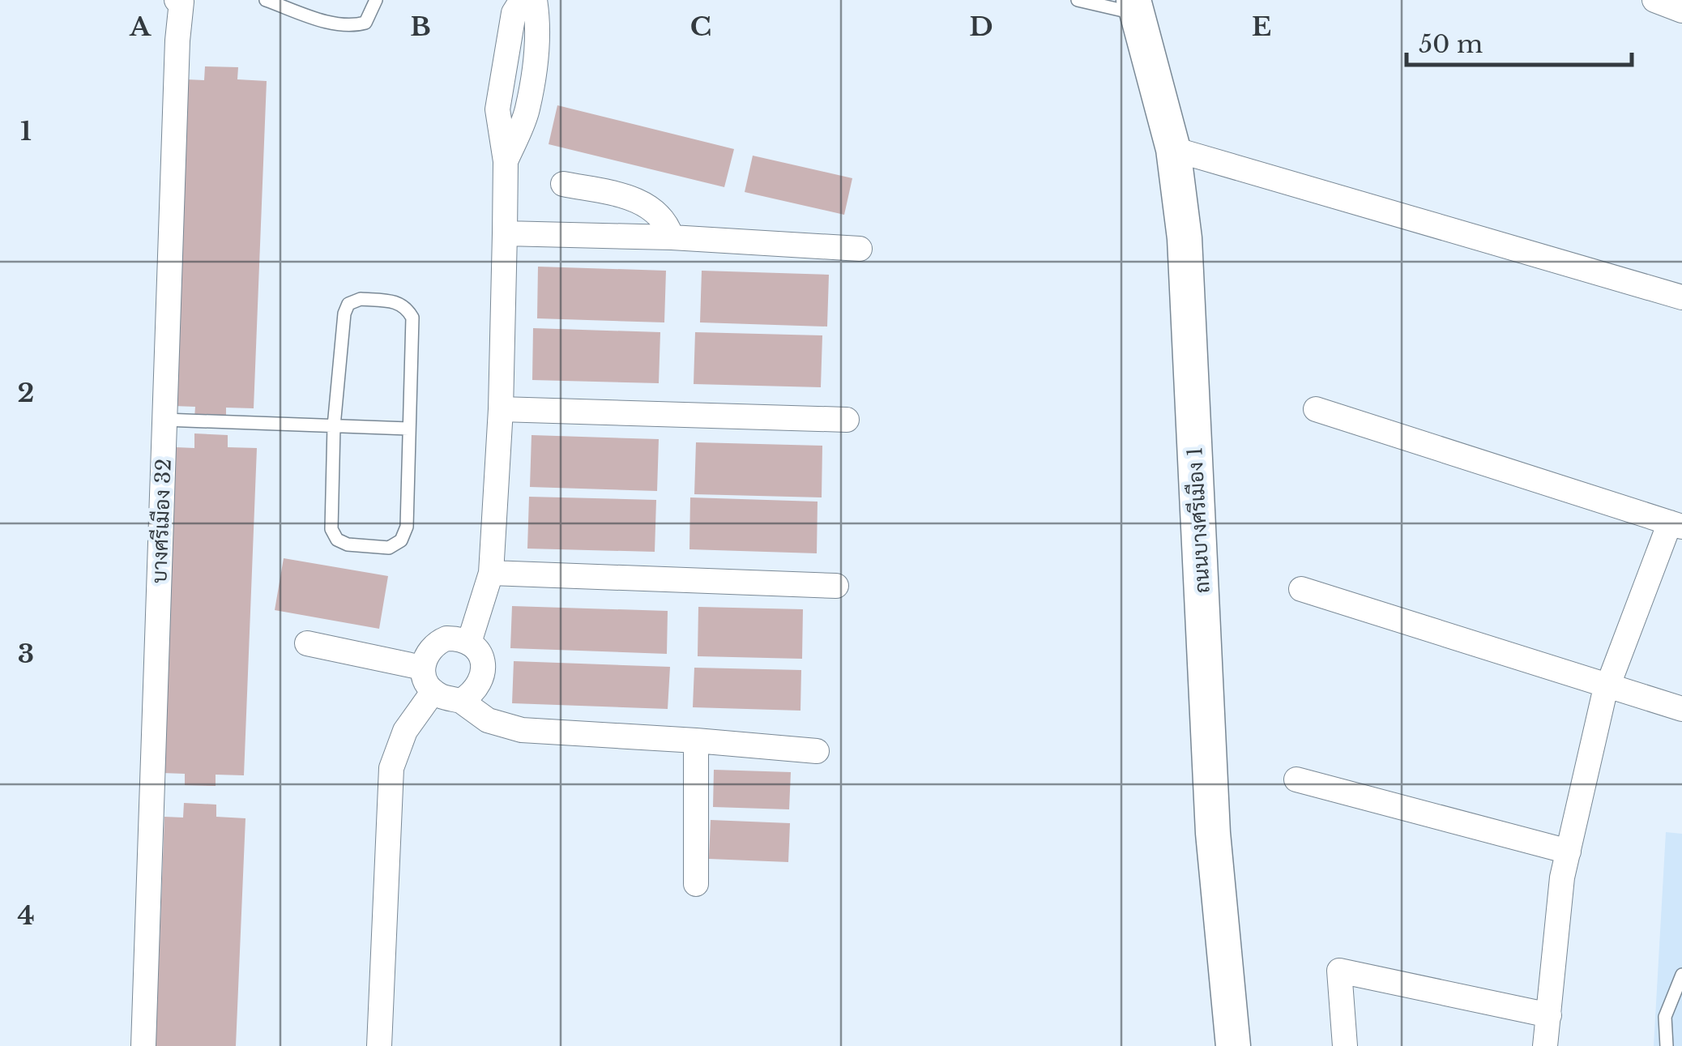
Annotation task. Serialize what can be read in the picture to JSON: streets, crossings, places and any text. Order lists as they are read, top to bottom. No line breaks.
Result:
{"streets":{"street":["ถนนบางศรีเมือง 1","บางศรีเมือง 32"]},"scale_bar":"50 m","grid":{"columns":["A","B","C","D","E"],"rows":["1","2","3","4"]}}
